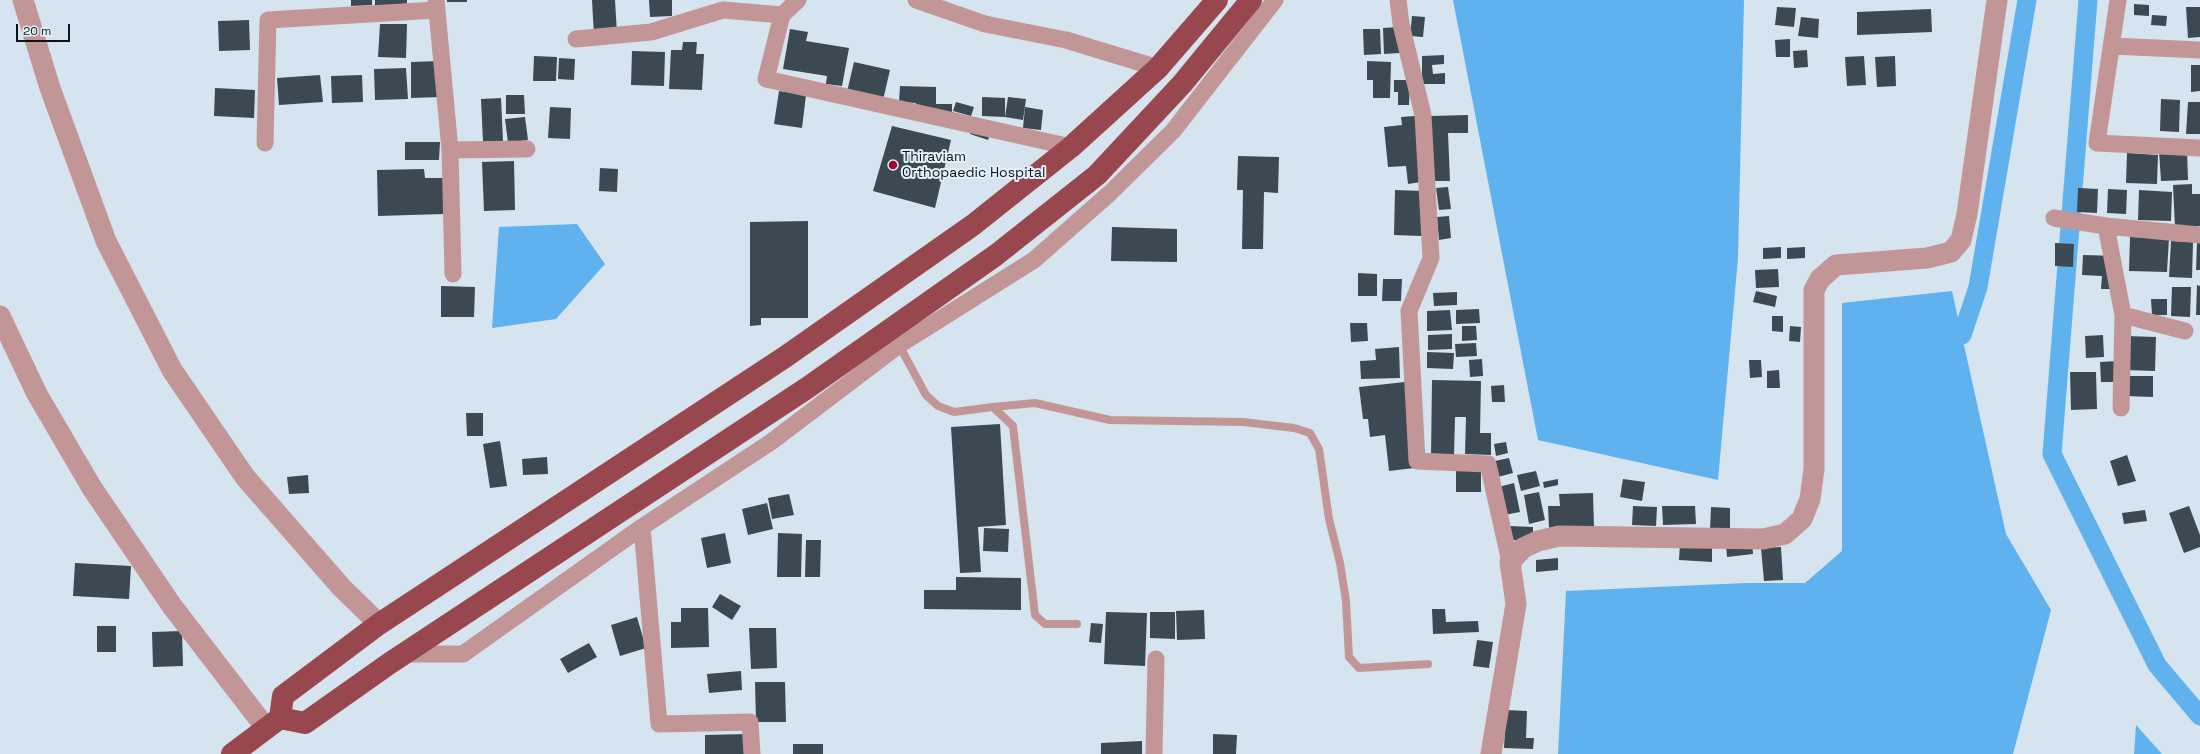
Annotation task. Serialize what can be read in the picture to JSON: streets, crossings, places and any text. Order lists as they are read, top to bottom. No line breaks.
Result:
{"places":["Thiraviam Orthopaedic Hospital"],"scale_bar":"20 m"}
